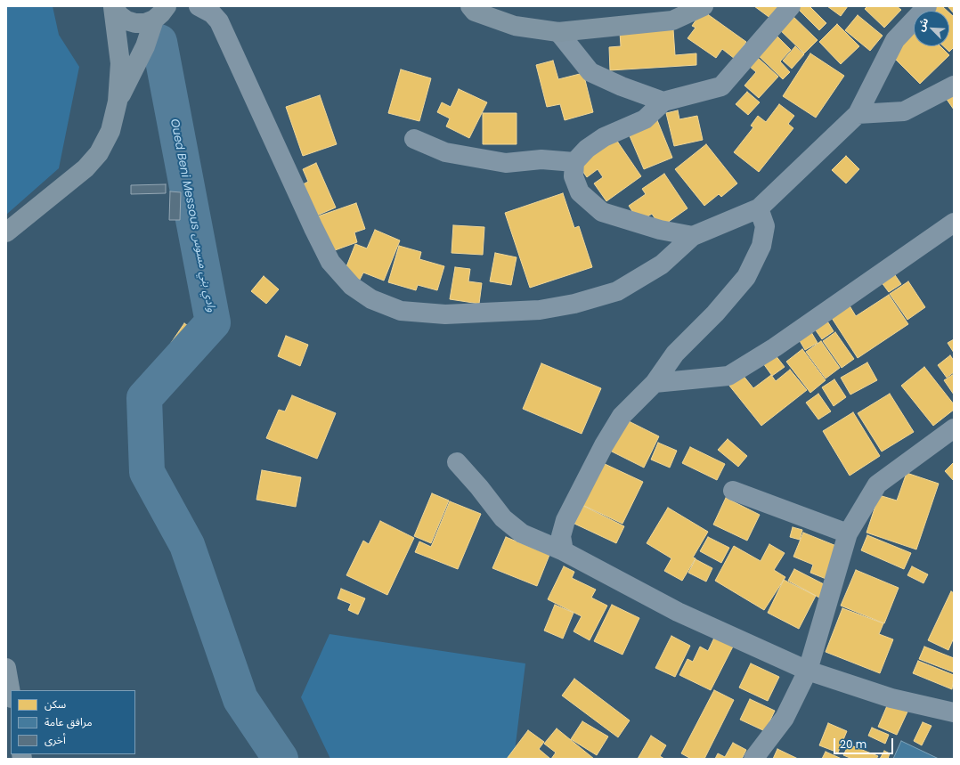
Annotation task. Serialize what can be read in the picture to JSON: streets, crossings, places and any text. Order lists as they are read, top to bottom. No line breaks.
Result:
{"water":["Oued Beni Messous وادي بني مسوس"],"legend":["سكن","مرافق عامة","أخرى"],"scale_bar":"20 m","north":"top left"}
